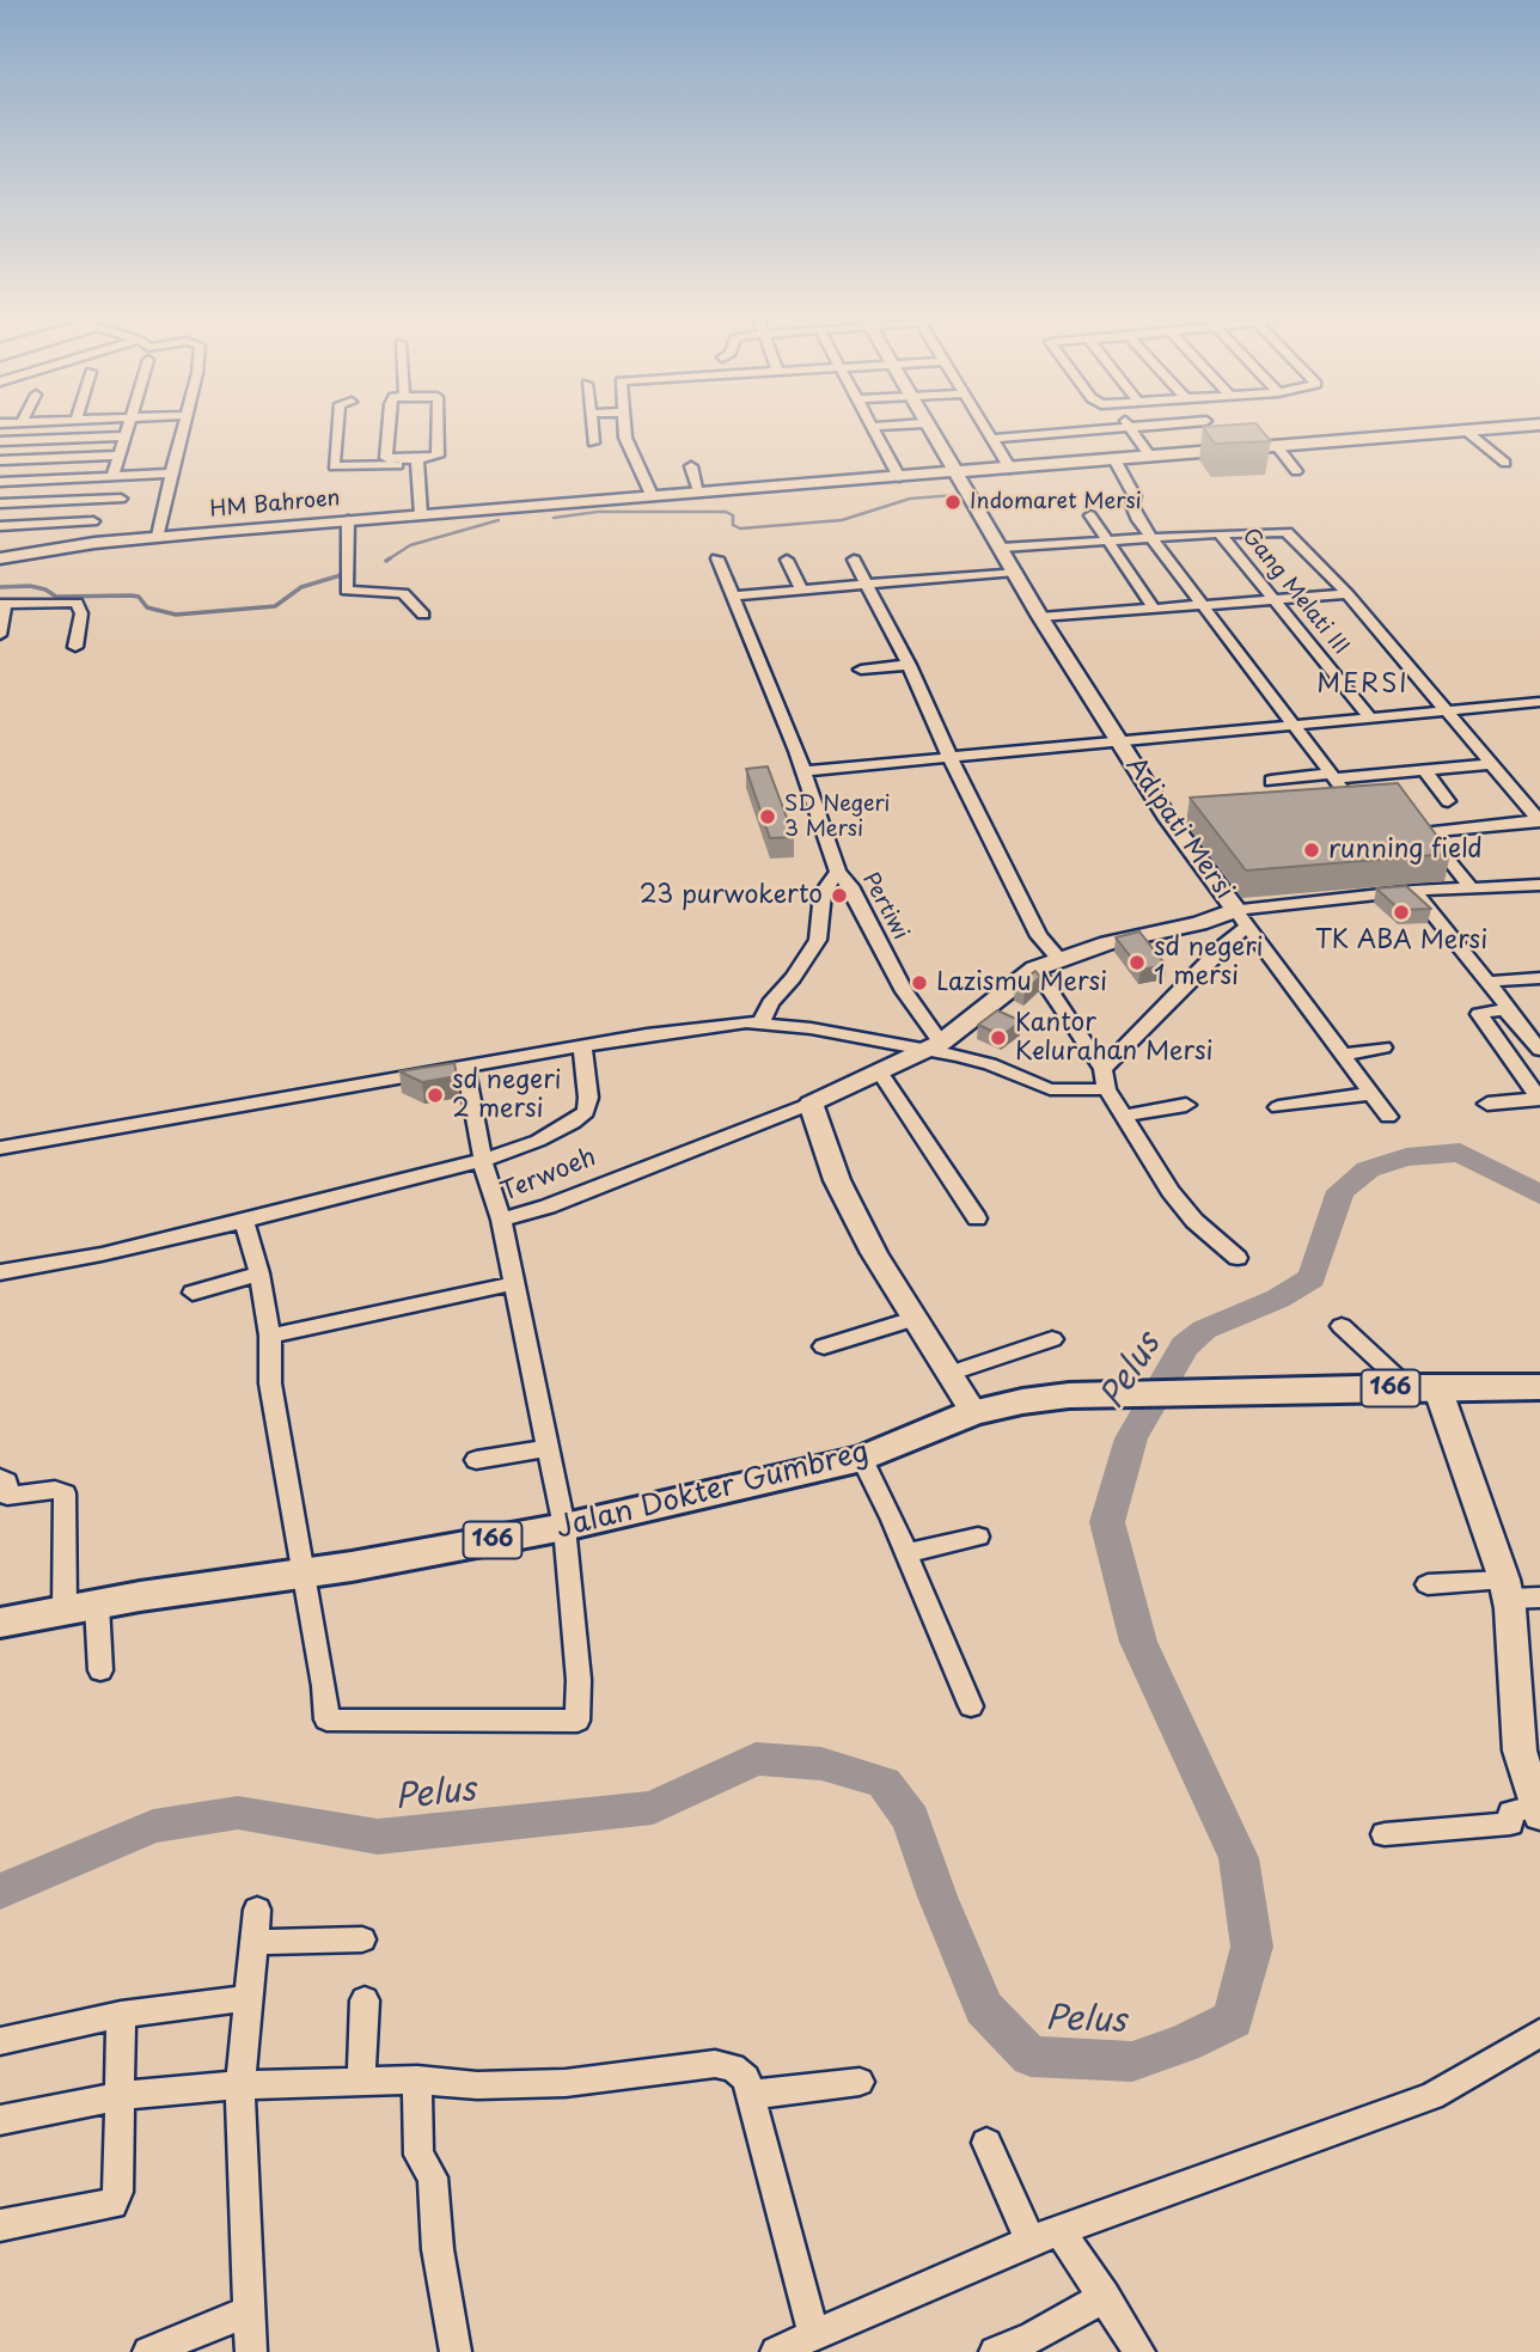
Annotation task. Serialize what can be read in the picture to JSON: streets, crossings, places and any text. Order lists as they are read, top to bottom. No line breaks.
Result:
{"streets":{"main road":["166","Jalan Dokter Gumbreg"],"street":["HM Bahroen","Gang Melati III","Adipati Mersi","Pertiwi","Terwoeh"]},"crossings":[["HM Bahroen","Adipati Mersi"],["Adipati Mersi","Pertiwi"],["Adipati Mersi","Terwoeh"],["Terwoeh","Jalan Dokter Gumbreg"],["166","Jalan Dokter Gumbreg"]],"districts":["MERSI"],"water":["Pelus"],"places":["Indomaret Mersi","SD Negeri 3 Mersi","running field","23 purwokerto","TK ABA Mersi","sd negeri 1 mersi","Lazismu Mersi","Kantor Kelurahan Mersi","sd negeri 2 mersi"]}
